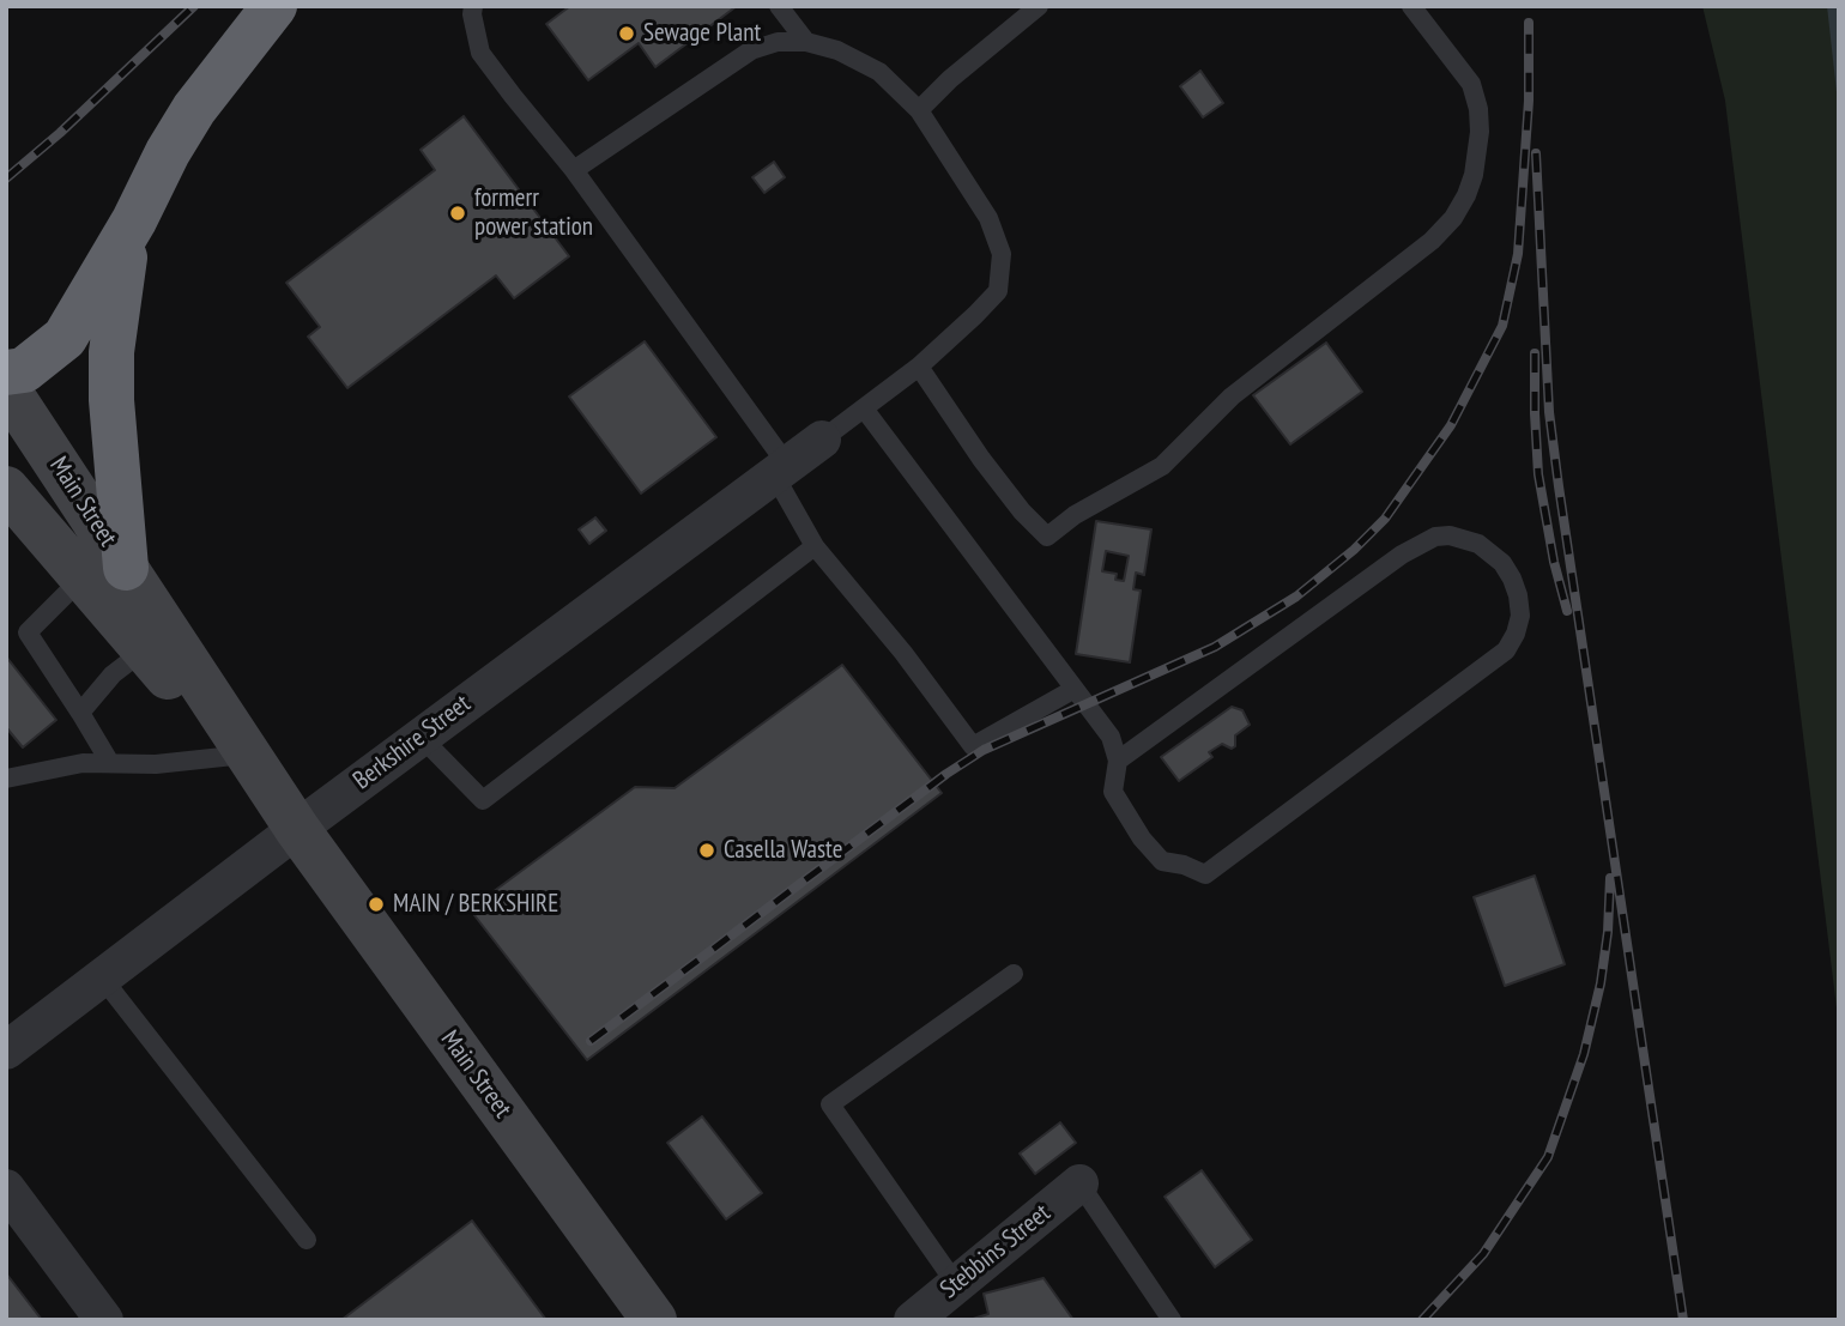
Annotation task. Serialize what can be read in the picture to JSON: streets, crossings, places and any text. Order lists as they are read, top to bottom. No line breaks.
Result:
{"streets":{"main road":["Main Street"],"street":["Berkshire Street","Stebbins Street"]},"crossings":[["Main Street","Berkshire Street"]],"places":["Sewage Plant","formerr power station","Casella Waste","MAIN / BERKSHIRE"]}
